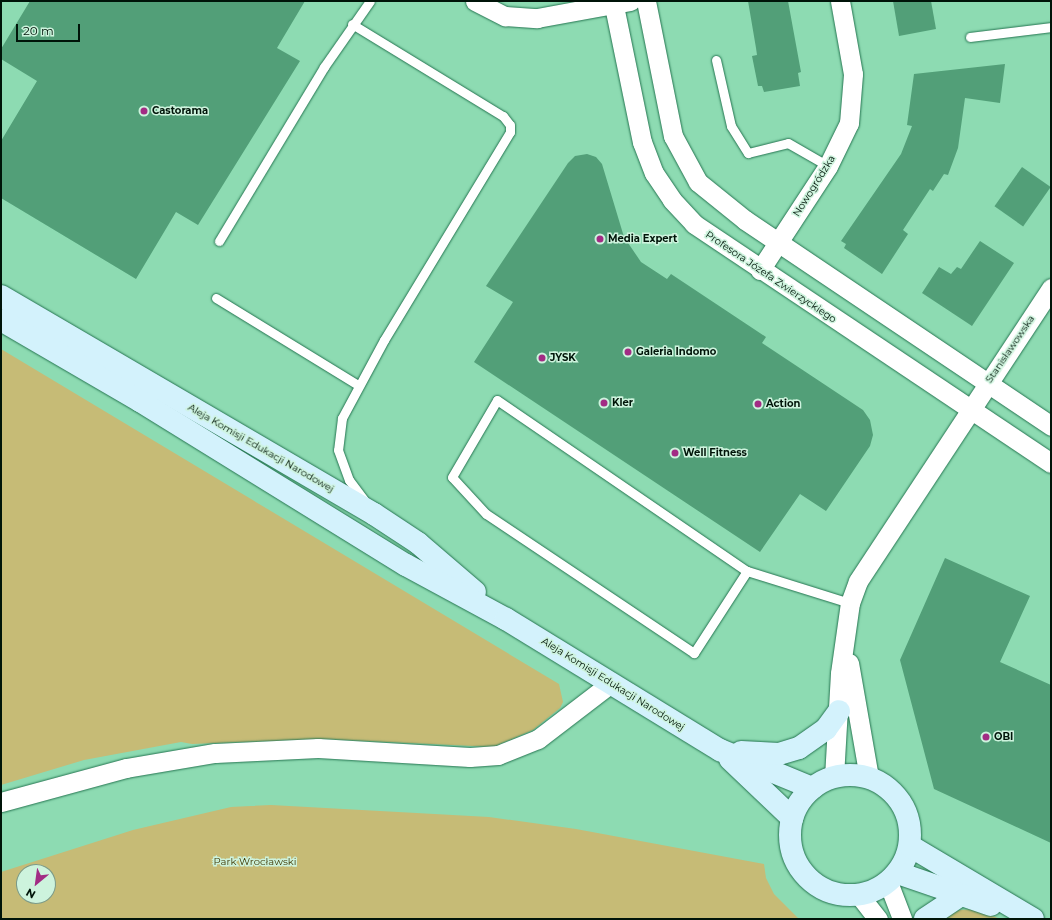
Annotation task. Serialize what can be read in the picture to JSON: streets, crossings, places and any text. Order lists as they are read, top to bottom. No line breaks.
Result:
{"streets":{"main road":["Aleja Komisji Edukacji Narodowej"],"street":["Nowogródzka","Profesora Józefa Zwierzyckiego","Stanisławowska"]},"crossings":[["Nowogródzka","Profesora Józefa Zwierzyckiego"],["Profesora Józefa Zwierzyckiego","Stanisławowska"]],"parks":["Park Wrocławski"],"places":["Castorama","Media Expert","Galeria Indomo","JYSK","Kler","Action","Well Fitness","OBI"],"scale_bar":"20 m","north":"bottom left"}
